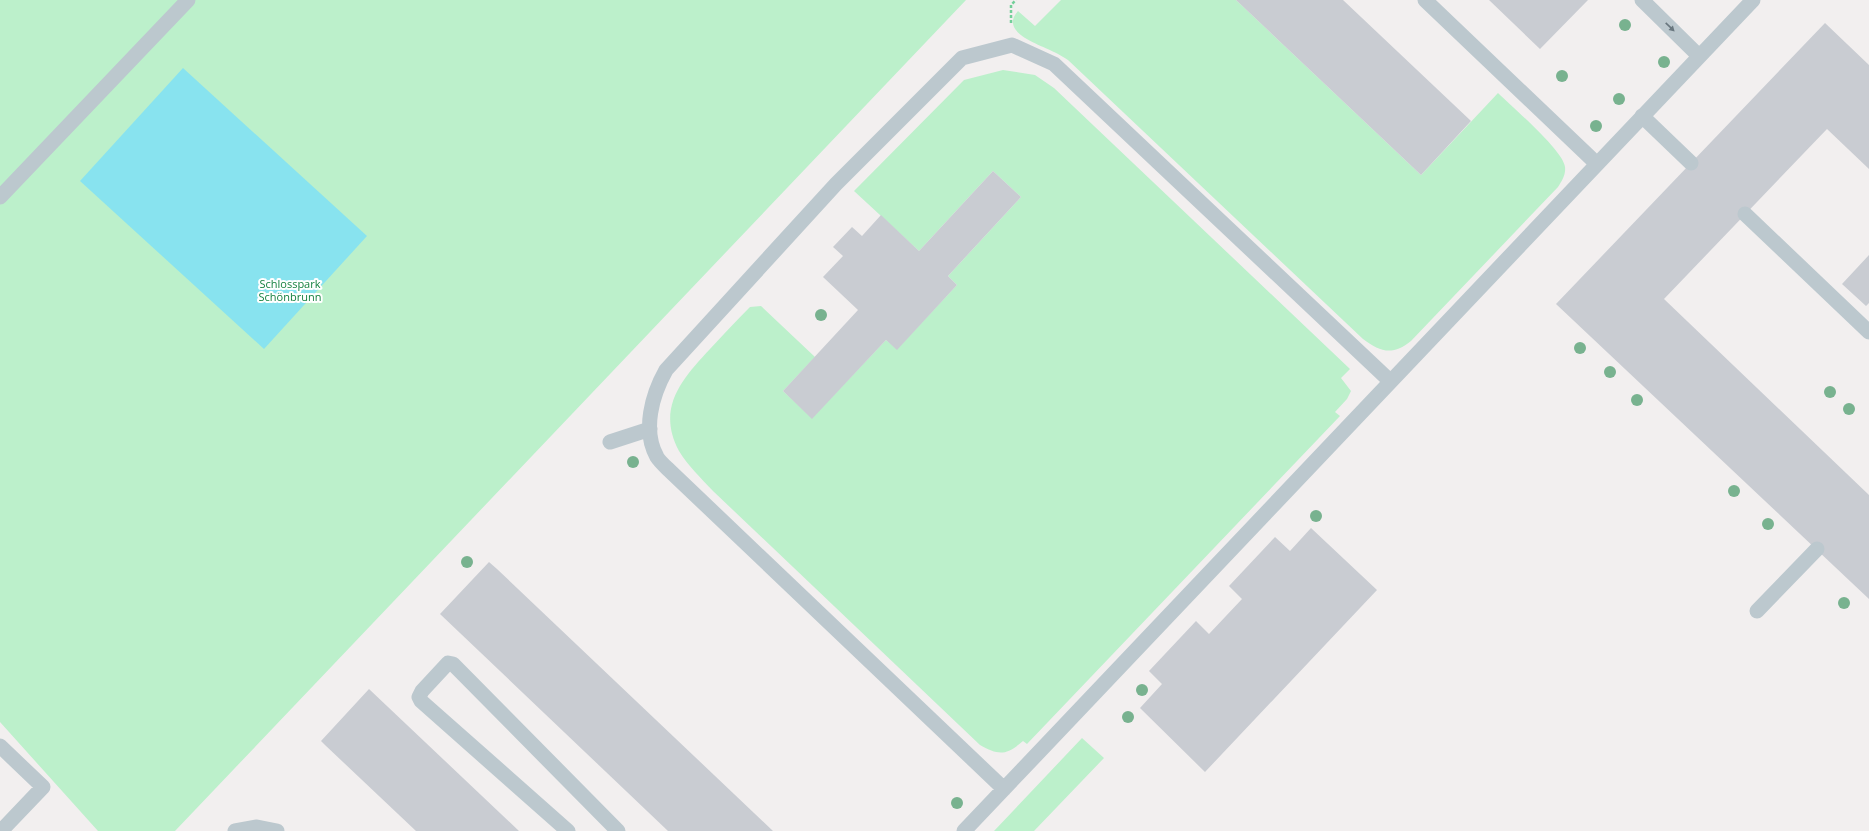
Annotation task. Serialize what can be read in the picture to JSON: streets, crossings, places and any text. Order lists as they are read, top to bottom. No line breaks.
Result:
{"parks":["Schlosspark Schönbrunn"]}
